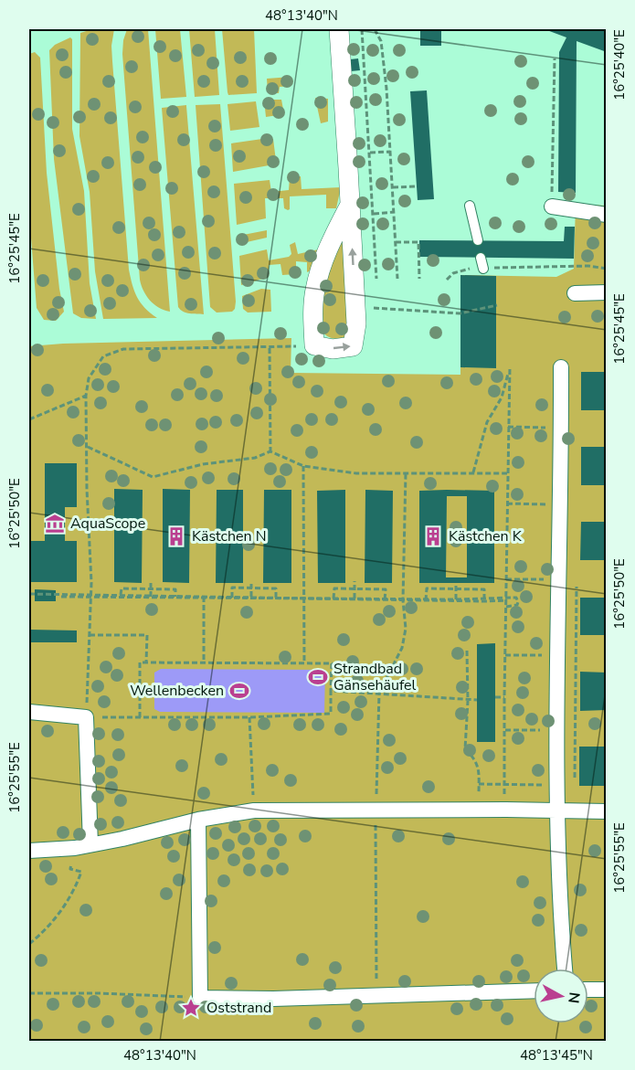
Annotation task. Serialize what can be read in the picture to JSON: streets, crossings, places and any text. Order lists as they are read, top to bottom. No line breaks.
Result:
{"places":{"museum":["AquaScope"],"building":["Kästchen N","Kästchen K"],"sports":["Strandbad Gänsehäufel","Wellenbecken"],"place":["Oststrand"]},"north":"right","coordinates":["48°13'40\"N","16°25'40\"E","16°25'45\"E","16°25'50\"E","16°25'55\"E","48°13'45\"N"]}
